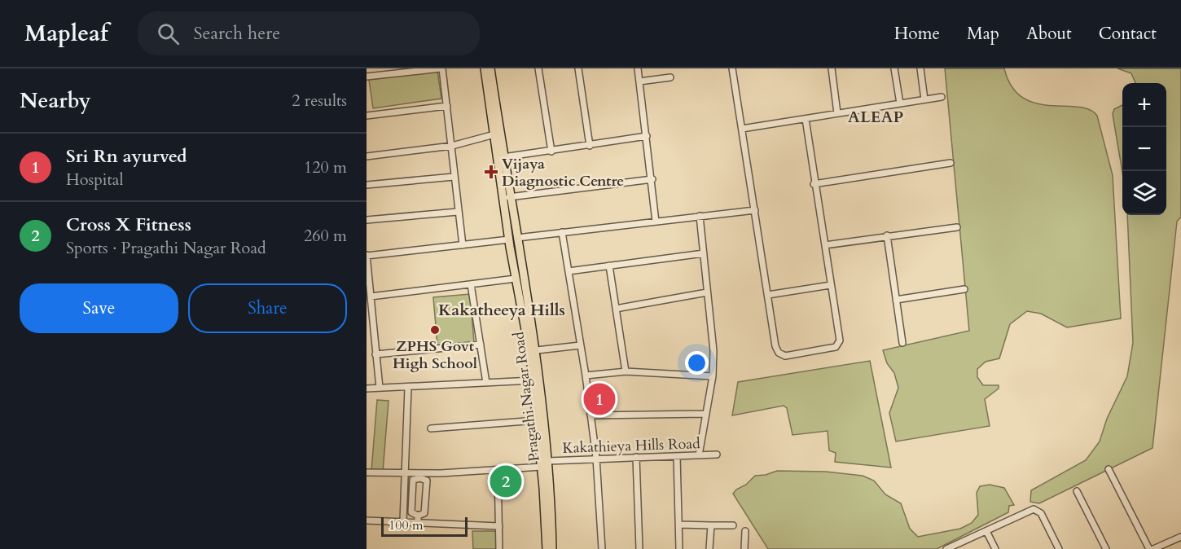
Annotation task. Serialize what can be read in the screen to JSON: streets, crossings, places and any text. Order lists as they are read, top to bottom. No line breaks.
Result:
{"streets":{"main road":["Pragathi Nagar Road"],"street":["Kakathieya Hills Road"]},"crossings":[["Pragathi Nagar Road","Kakathieya Hills Road"]],"districts":["ALEAP","Kakatheeya Hills"],"places":{"health":["Vijaya Diagnostic Centre"],"other":["ZPHS Govt High School"]},"scale_bar":"100 m","page":{"header":"Mapleaf","search":"Search here","nav":["Home","Map","About","Contact"],"heading":["Nearby","2 results"],"map_buttons":["+","−"],"list":[{"mark":"1","name":"Sri Rn ayurved","note":"Hospital","value":"120 m"},{"mark":"2","name":"Cross X Fitness","note":"Sports · Pragathi Nagar Road","value":"260 m"}],"buttons":["Save","Share"],"pins":["1","2"],"scale":"100 m"}}
